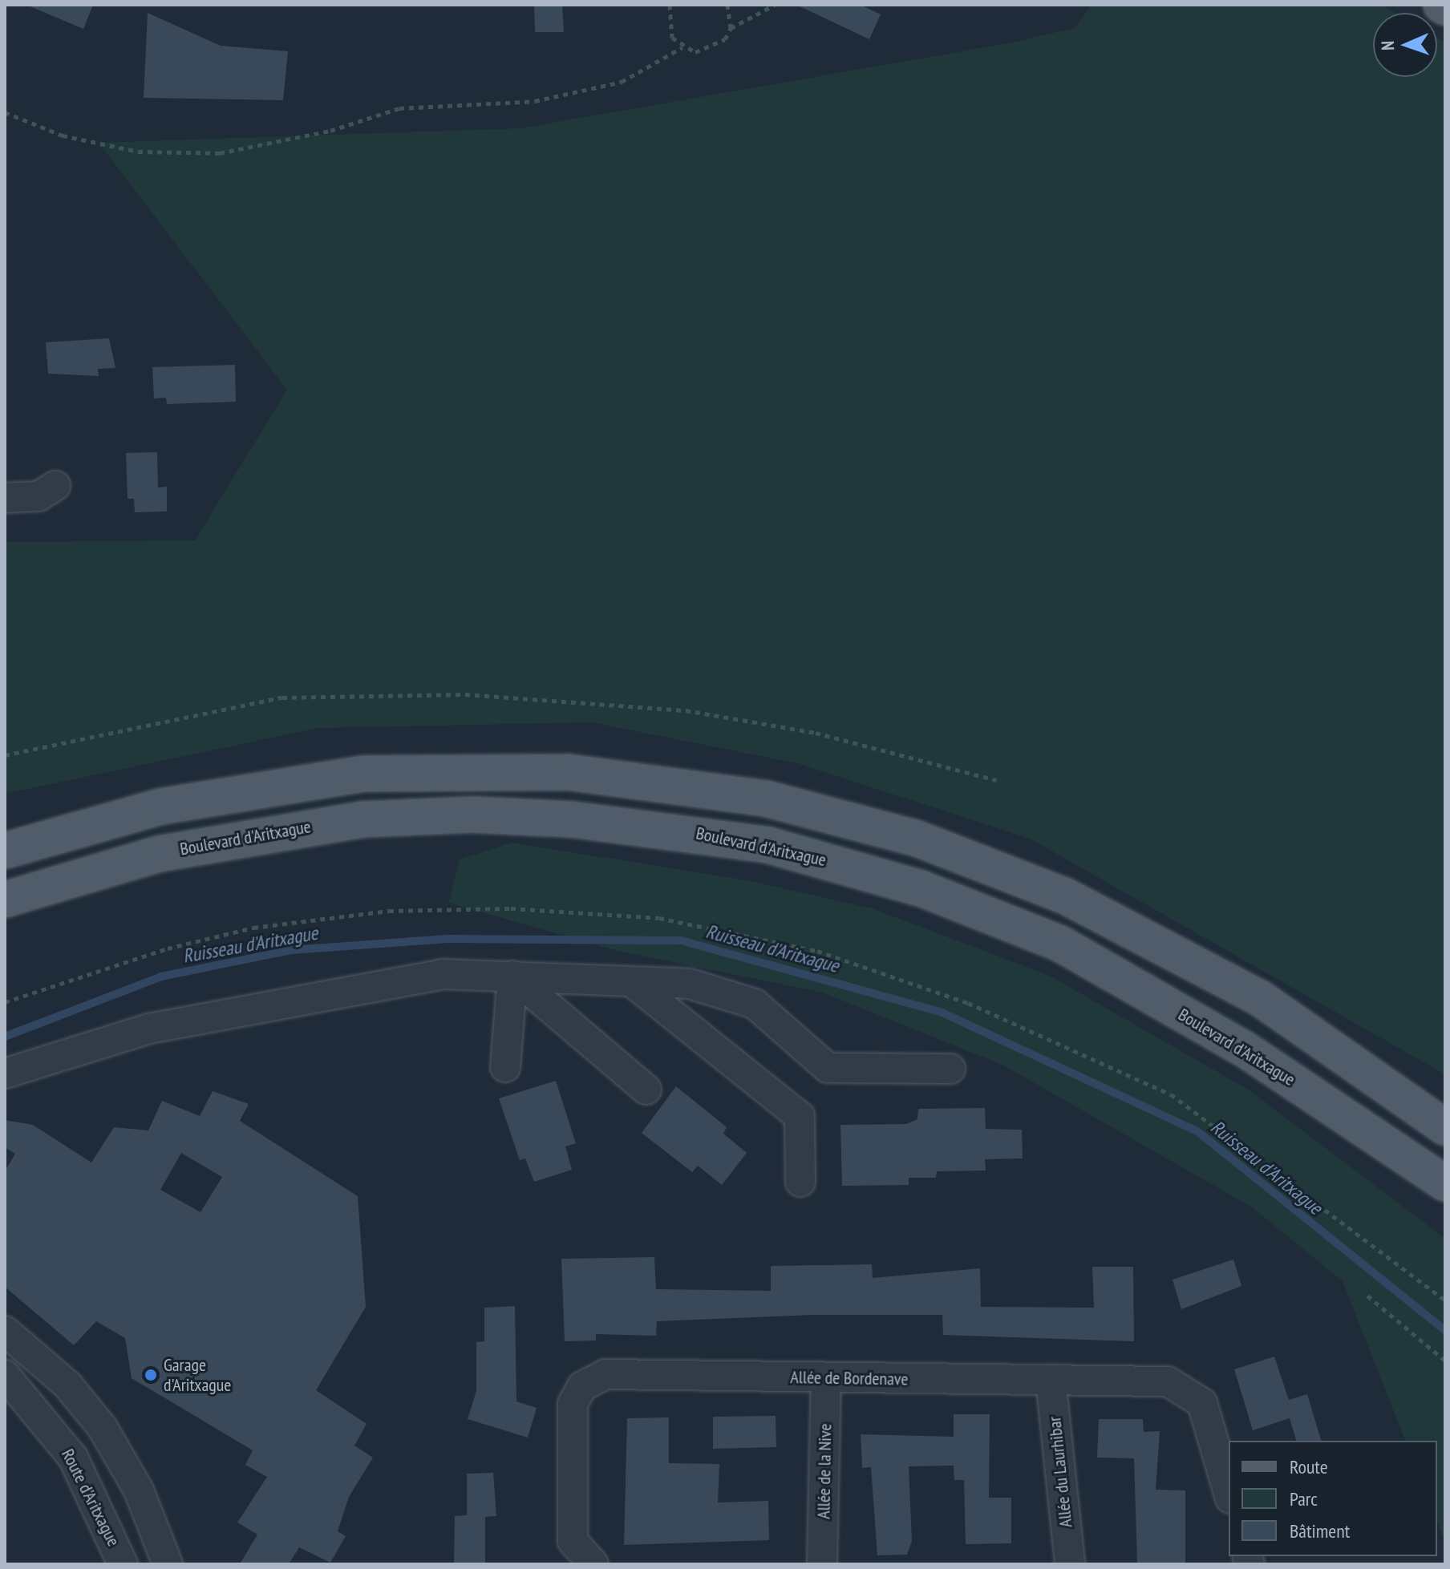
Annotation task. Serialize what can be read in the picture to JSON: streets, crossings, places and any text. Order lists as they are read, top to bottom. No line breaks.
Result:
{"streets":{"main road":["Boulevard d'Aritxague"],"street":["Allée de Bordenave","Allée de la Nive","Allée du Laurhibar","Route d'Aritxague"]},"crossings":[["Allée de Bordenave","Allée de la Nive"],["Allée de Bordenave","Allée du Laurhibar"]],"water":["Ruisseau d'Aritxague"],"places":["Garage d'Aritxague"],"legend":["Route","Parc","Bâtiment"],"north":"left"}
